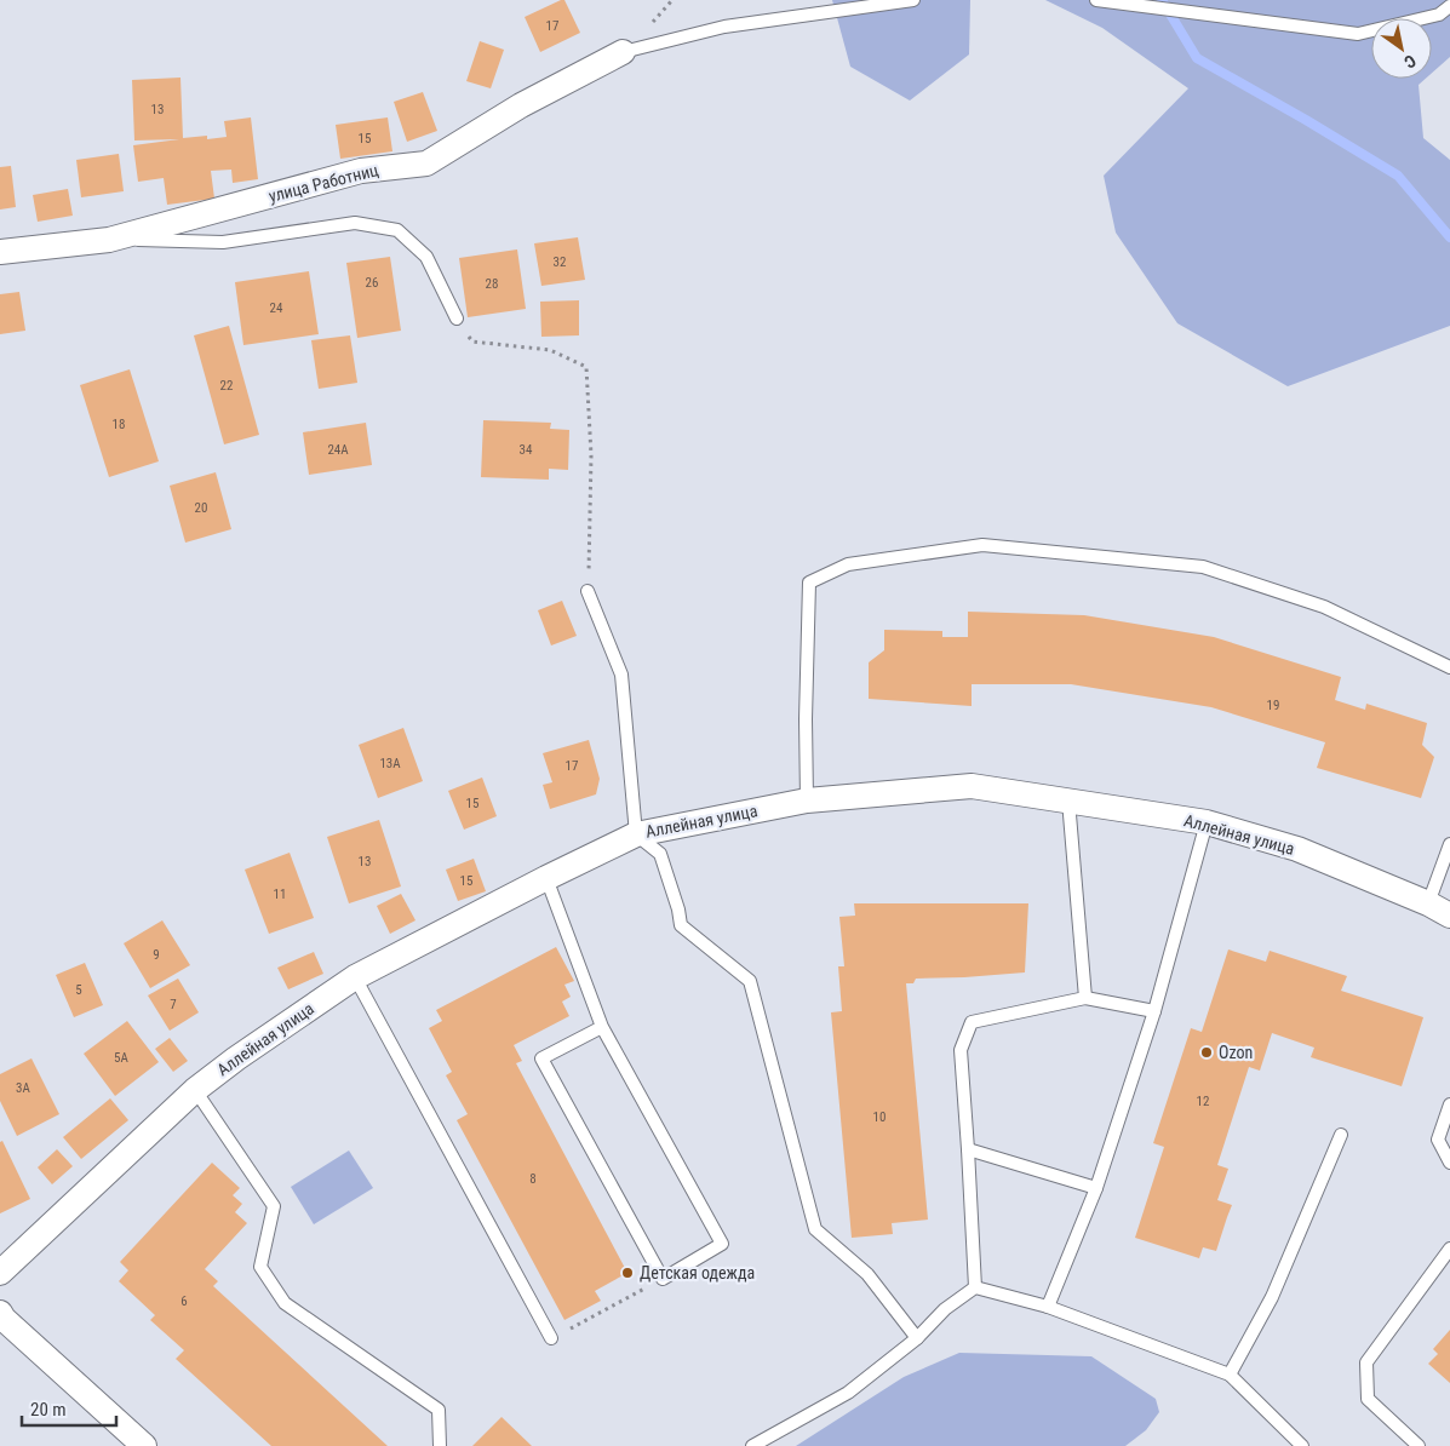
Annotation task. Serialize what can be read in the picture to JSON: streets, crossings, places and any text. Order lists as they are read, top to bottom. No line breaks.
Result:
{"streets":{"street":["улица Работниц","Аллейная улица"]},"places":["Ozon","Детская одежда"],"house_numbers":["17","13","15","32","26","28","24","22","18","24А","34","20","19","13А","17","15","13","15","11","9","5","7","5А","3А","12","10","8","6"],"scale_bar":"20 m","north":"bottom right"}
